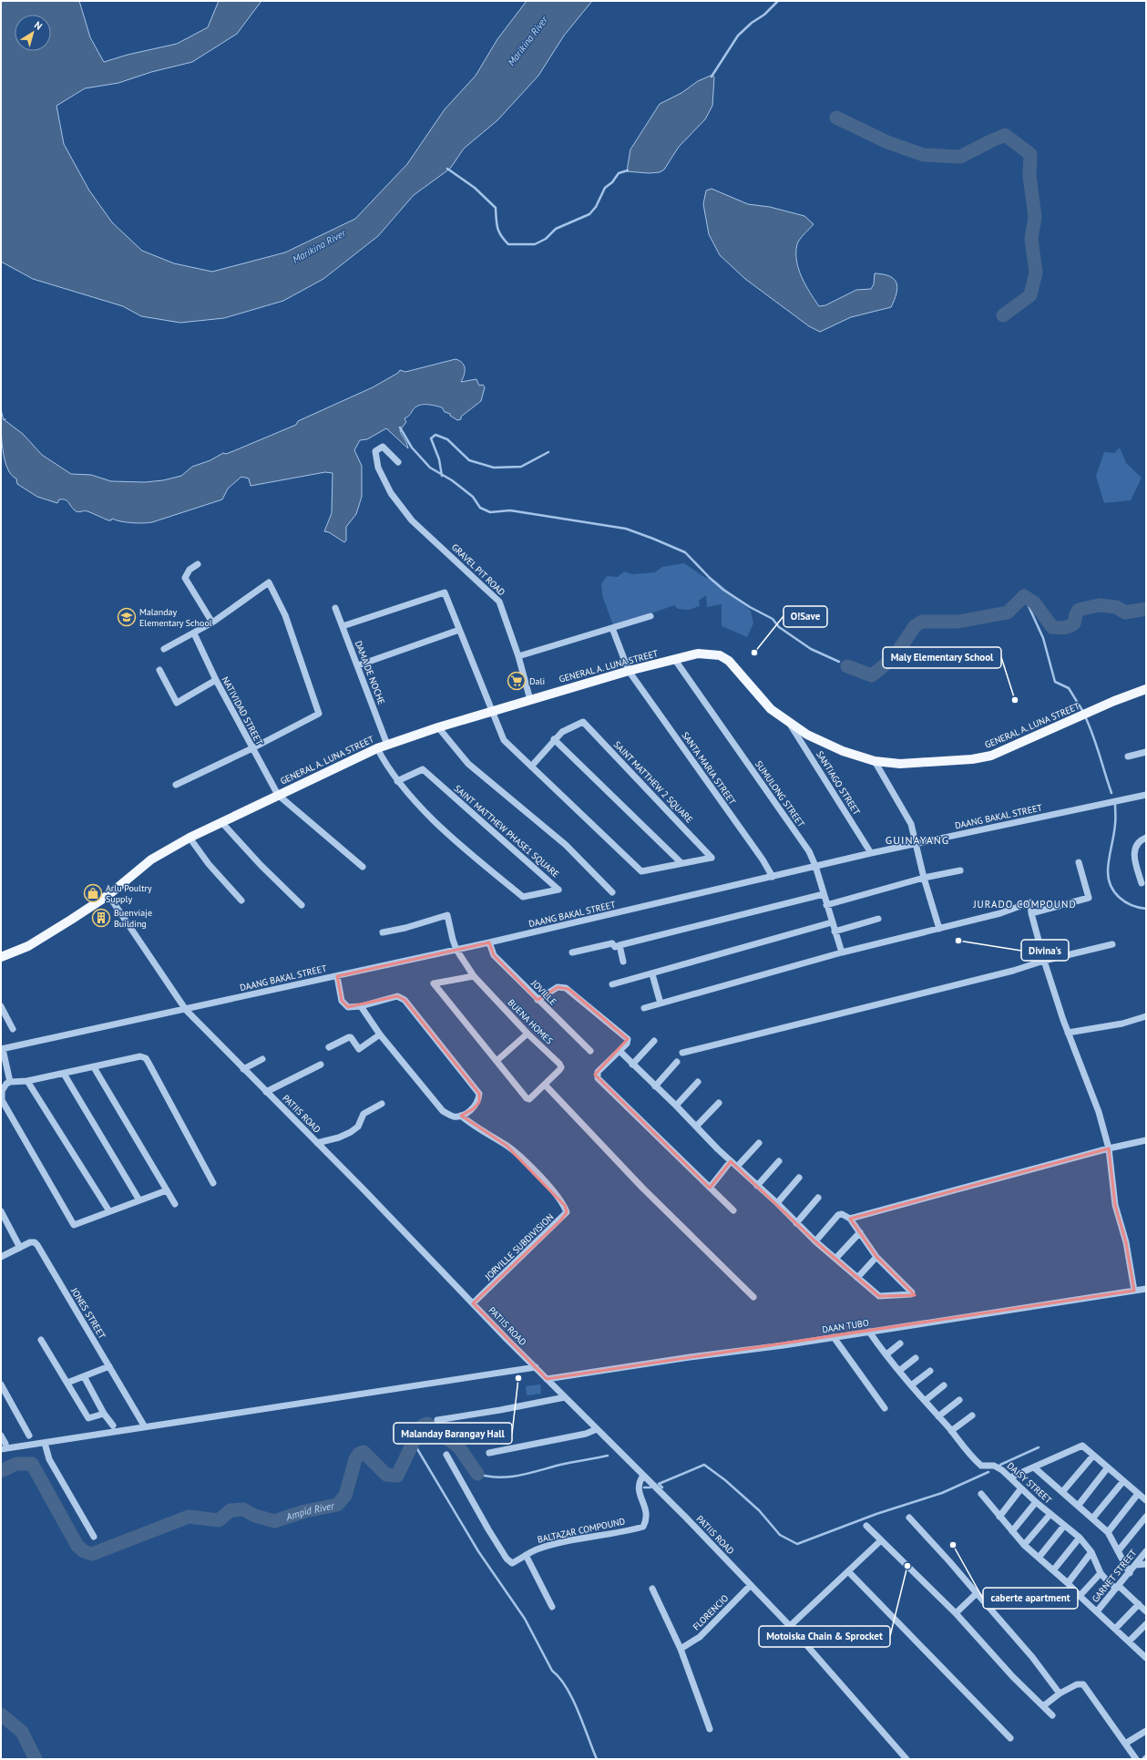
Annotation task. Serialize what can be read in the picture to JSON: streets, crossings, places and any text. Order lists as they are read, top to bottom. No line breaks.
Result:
{"streets":{"main road":["GENERAL A. LUNA STREET"],"street":["GRAVEL PIT ROAD","DAMA DE NOCHE","NATIVIDAD STREET","SANTA MARIA STREET","SAINT MATTHEW 2 SQUARE","SANTIAGO STREET","SUMULONG STREET","DAANG BAKAL STREET","SAINT MATTHEW PHASE1 SQUARE","JOVILLE","BUENA HOMES","PATIIS ROAD","JORVILLE SUBDIVISION","JONES STREET","DAAN TUBO","DAISY STREET","BALTAZAR COMPOUND","GARNET STREET","FLORENCIO"]},"crossings":[["GRAVEL PIT ROAD","GENERAL A. LUNA STREET"],["GENERAL A. LUNA STREET","DAMA DE NOCHE"],["GENERAL A. LUNA STREET","NATIVIDAD STREET"],["GENERAL A. LUNA STREET","SANTA MARIA STREET"],["GENERAL A. LUNA STREET","SAINT MATTHEW 2 SQUARE"],["GENERAL A. LUNA STREET","SANTIAGO STREET"],["GENERAL A. LUNA STREET","SUMULONG STREET"],["GENERAL A. LUNA STREET","SAINT MATTHEW PHASE1 SQUARE"],["GENERAL A. LUNA STREET","PATIIS ROAD"],["DAMA DE NOCHE","SAINT MATTHEW 2 SQUARE"],["SANTA MARIA STREET","DAANG BAKAL STREET"],["SANTIAGO STREET","DAANG BAKAL STREET"],["SUMULONG STREET","DAANG BAKAL STREET"],["DAANG BAKAL STREET","JOVILLE"],["DAANG BAKAL STREET","BUENA HOMES"],["DAANG BAKAL STREET","PATIIS ROAD"],["PATIIS ROAD","JORVILLE SUBDIVISION"],["PATIIS ROAD","DAAN TUBO"],["PATIIS ROAD","BALTAZAR COMPOUND"],["PATIIS ROAD","FLORENCIO"],["DAAN TUBO","DAISY STREET"],["DAISY STREET","GARNET STREET"]],"districts":["GUINAYANG","JURADO COMPOUND"],"water":["Marikina River","Ampid River"],"places":{"school or university":["Malanday Elementary School"],"other":["O!Save","Maly Elementary School","Divina's","Malanday Barangay Hall","caberte apartment","Motoiska Chain & Sprocket"],"supermarket":["Dali"],"shop":["Arlu Poultry Supply"],"building":["Buenviaje Building"]},"north":"top right"}
